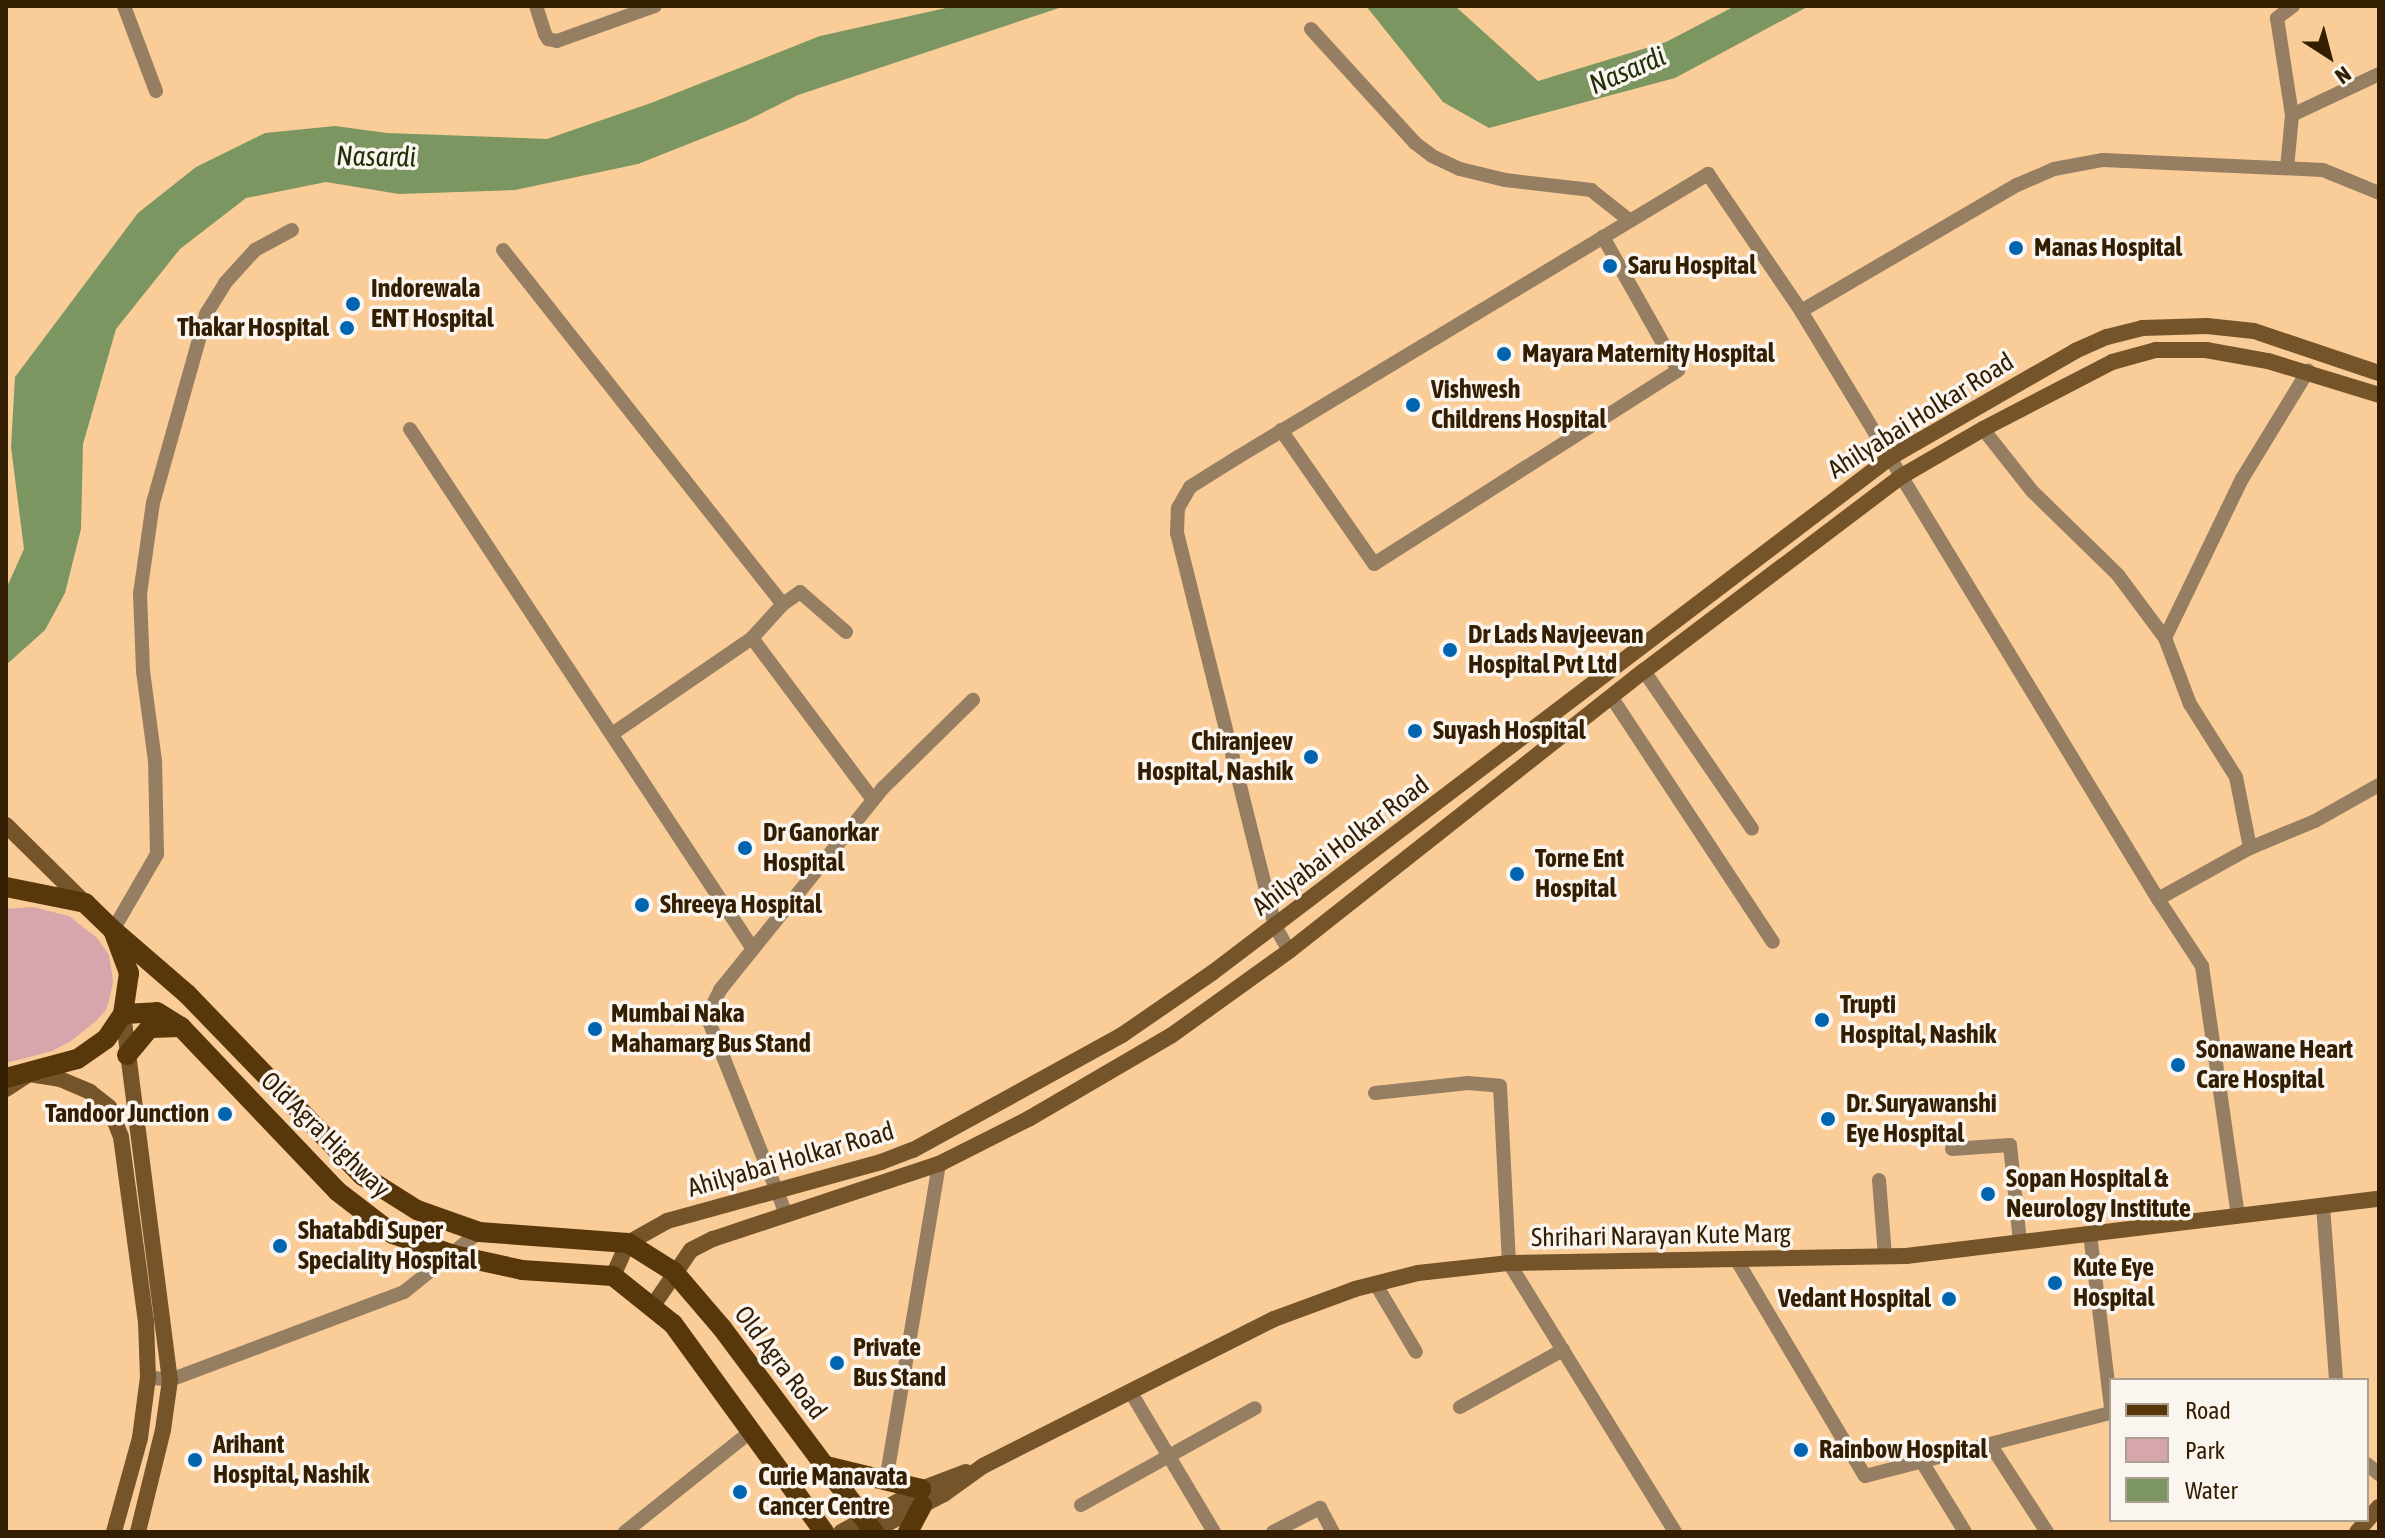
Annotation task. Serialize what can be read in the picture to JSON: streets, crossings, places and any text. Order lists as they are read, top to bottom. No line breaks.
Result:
{"streets":{"main road":["Ahilyabai Holkar Road","Old Agra Highway","Shrihari Narayan Kute Marg","Old Agra Road"]},"crossings":[["Ahilyabai Holkar Road","Old Agra Highway"],["Ahilyabai Holkar Road","Old Agra Road"],["Old Agra Highway","Old Agra Road"],["Shrihari Narayan Kute Marg","Old Agra Road"]],"water":["Nasardi"],"places":["Manas Hospital","Saru Hospital","Indorewala ENT Hospital","Thakar Hospital","Mayara Maternity Hospital","Vishwesh Childrens Hospital","Dr Lads Navjeevan Hospital Pvt Ltd","Suyash Hospital","Chiranjeev Hospital, Nashik","Dr Ganorkar Hospital","Torne Ent Hospital","Shreeya Hospital","Trupti Hospital, Nashik","Mumbai Naka Mahamarg Bus Stand","Sonawane Heart Care Hospital","Tandoor Junction","Dr. Suryawanshi Eye Hospital","Sopan Hospital & Neurology Institute","Shatabdi Super Speciality Hospital","Kute Eye Hospital","Vedant Hospital","Private Bus Stand","Rainbow Hospital","Arihant Hospital, Nashik","Curie Manavata Cancer Centre"],"legend":["Road","Park","Water"],"north":"bottom right"}
